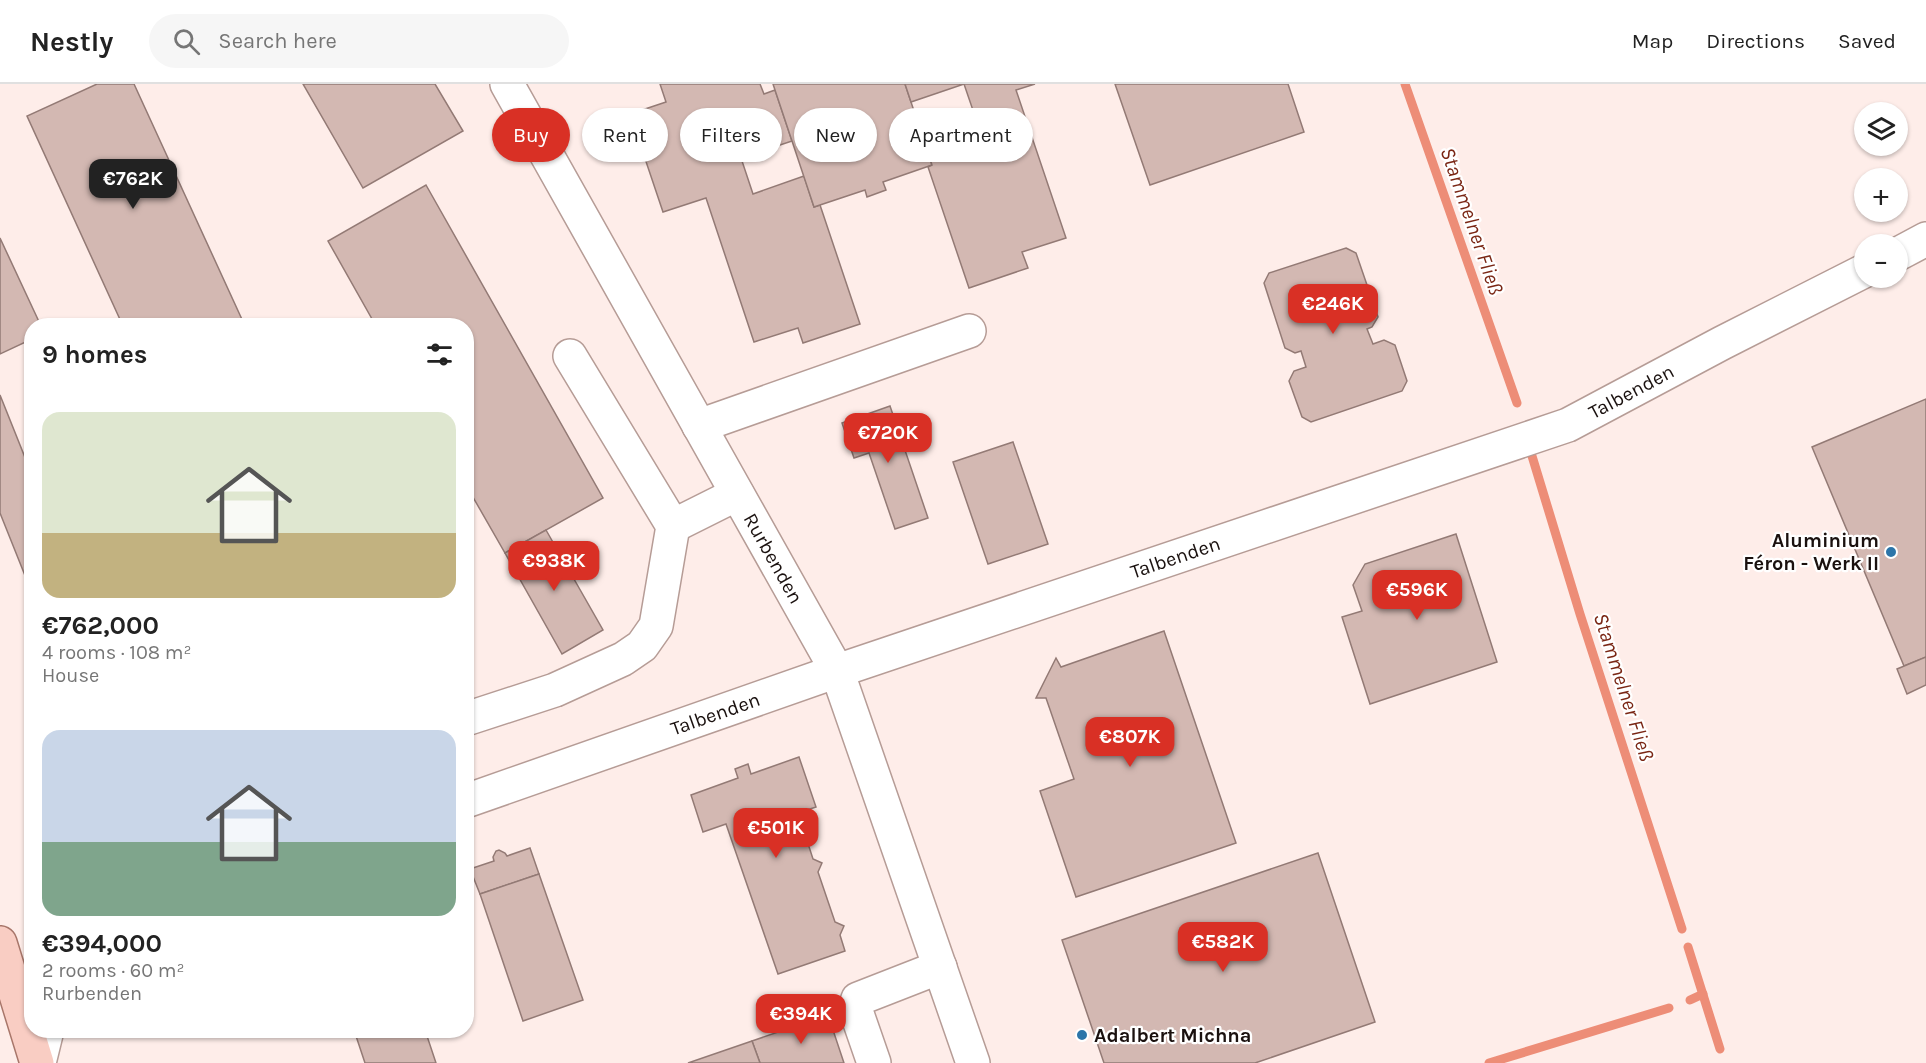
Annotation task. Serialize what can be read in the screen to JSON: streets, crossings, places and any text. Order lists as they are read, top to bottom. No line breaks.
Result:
{"streets":{"street":["Talbenden","Rurbenden"]},"crossings":[["Talbenden","Rurbenden"]],"water":["Stammelner Fließ"],"places":["Aluminium Féron - Werk II","Adalbert Michna"],"page":{"header":"Nestly","search":"Search here","nav":["Map","Directions","Saved"],"map_buttons":["+","−"],"chip":["Buy","Rent","Filters","New","Apartment"],"price":["€762K","€246K","€720K","€938K","€596K","€807K","€501K","€582K","€394K"],"heading":"9 homes","list":[{"name":"€762,000","note":"4 rooms · 108 m² · House"},{"name":"€394,000","note":"2 rooms · 60 m² · Rurbenden"}]}}
